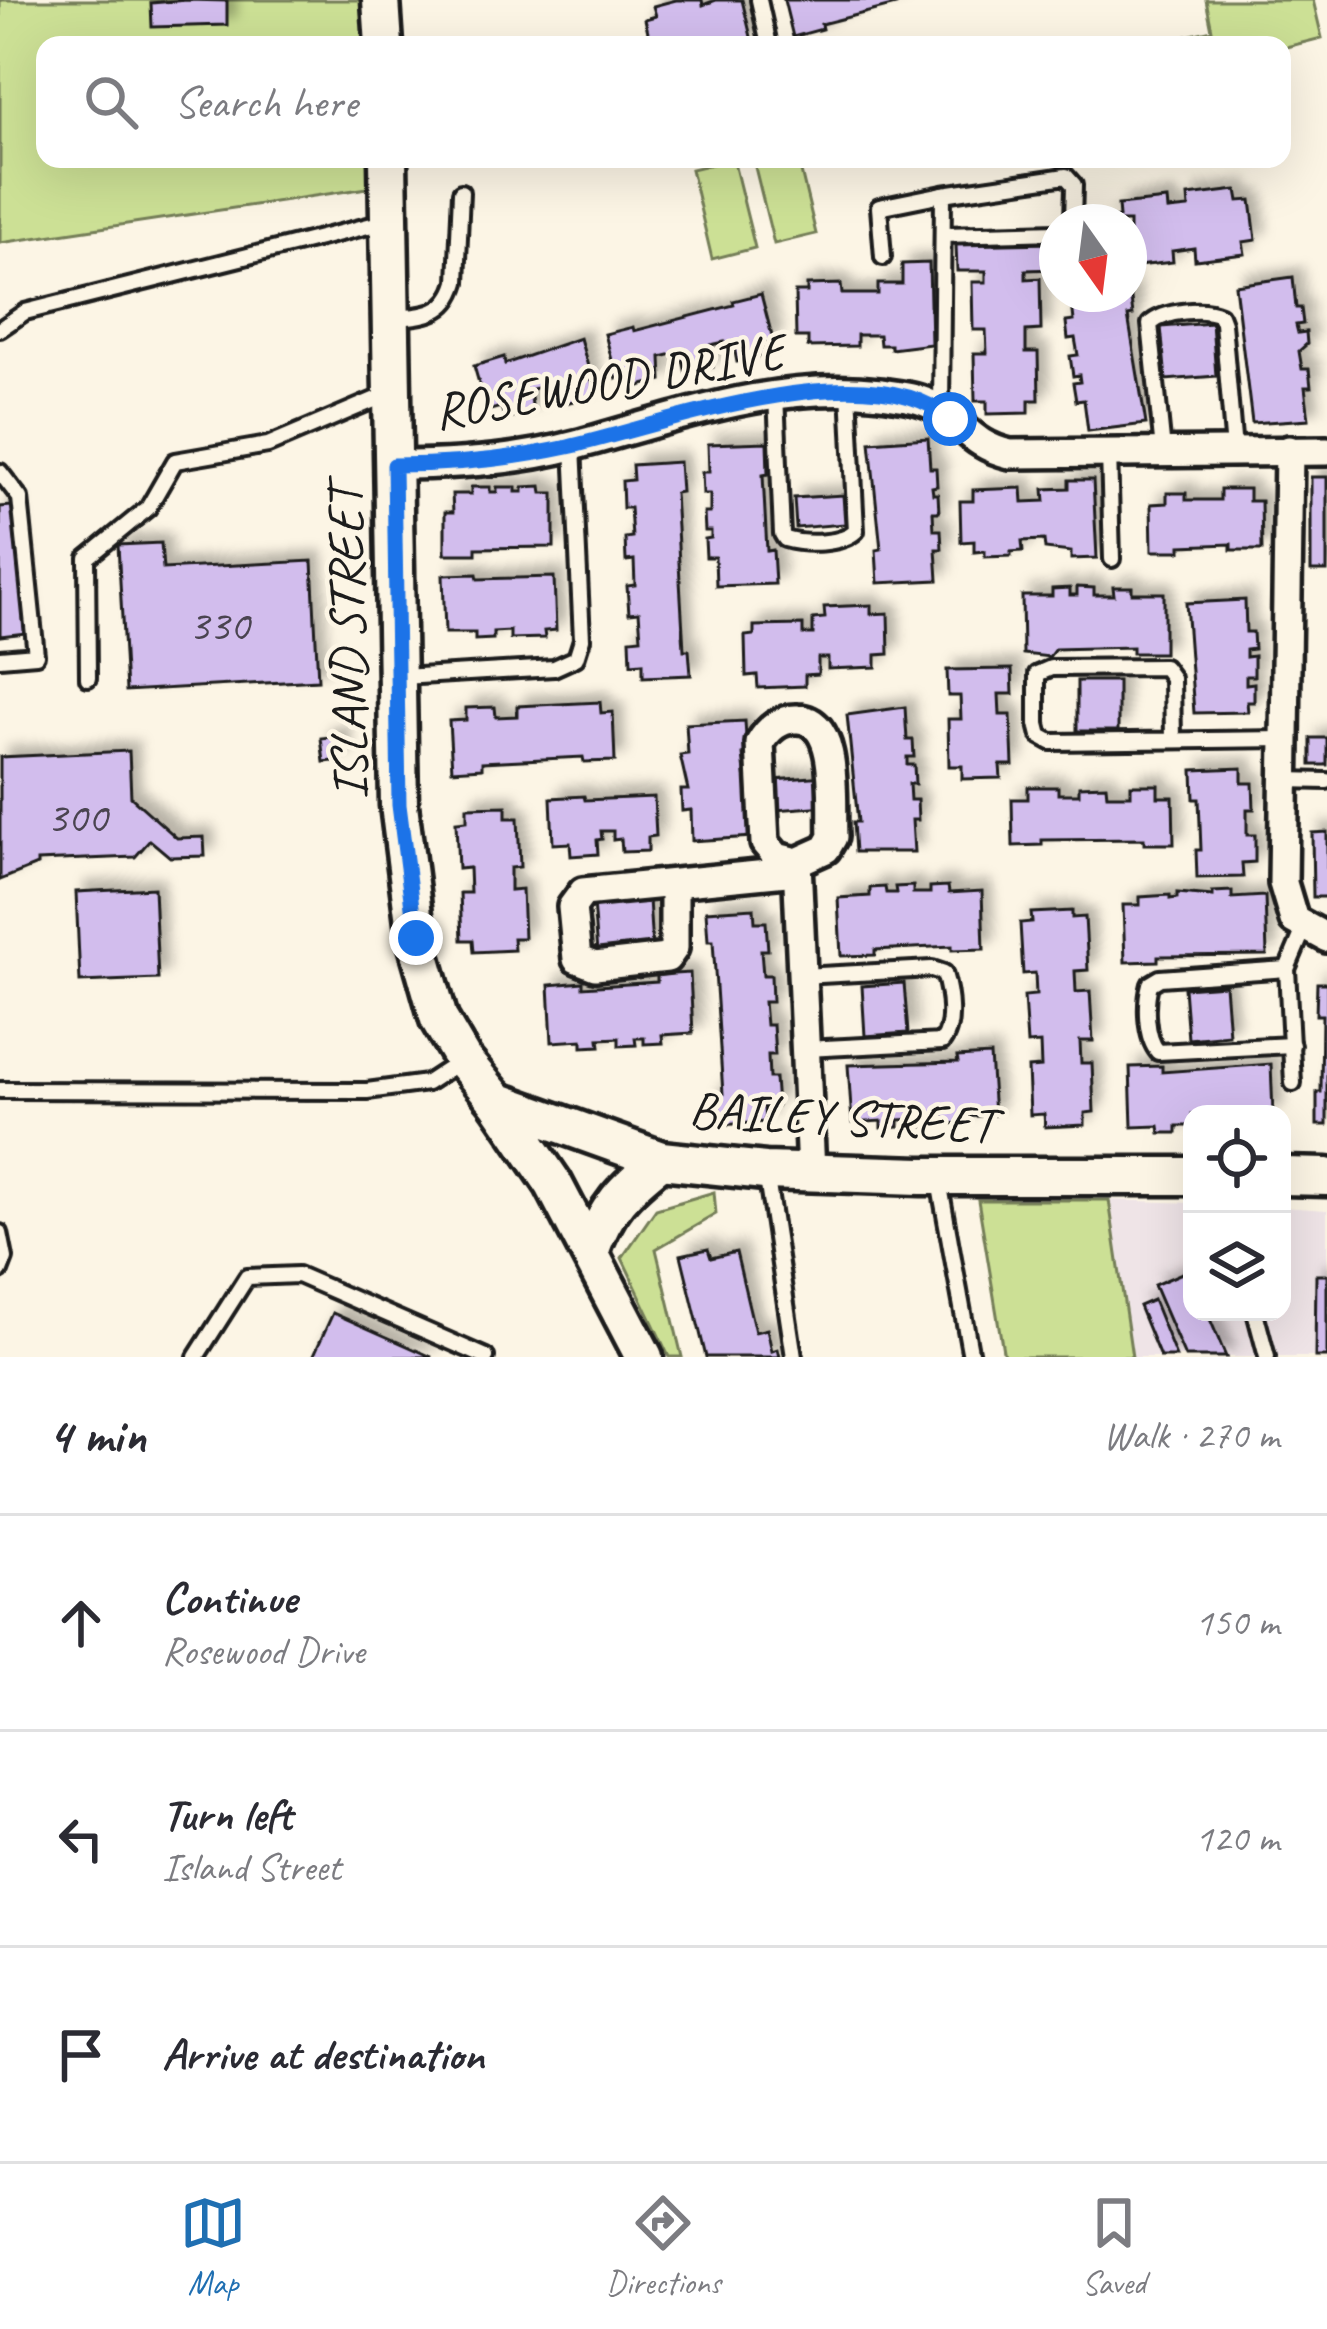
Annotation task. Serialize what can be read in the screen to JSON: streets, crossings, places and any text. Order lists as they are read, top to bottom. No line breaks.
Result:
{"streets":{"street":["ROSEWOOD DRIVE","ISLAND STREET","BAILEY STREET"]},"crossings":[["ROSEWOOD DRIVE","ISLAND STREET"],["ISLAND STREET","BAILEY STREET"]],"house_numbers":["330","300"],"north":"bottom","page":{"search":"Search here","heading":["4 min","Walk · 270 m"],"list":[["Continue","Rosewood Drive","150 m"],["Turn left","Island Street","120 m"],"Arrive at destination"],"nav":["Map","Directions","Saved"]}}
